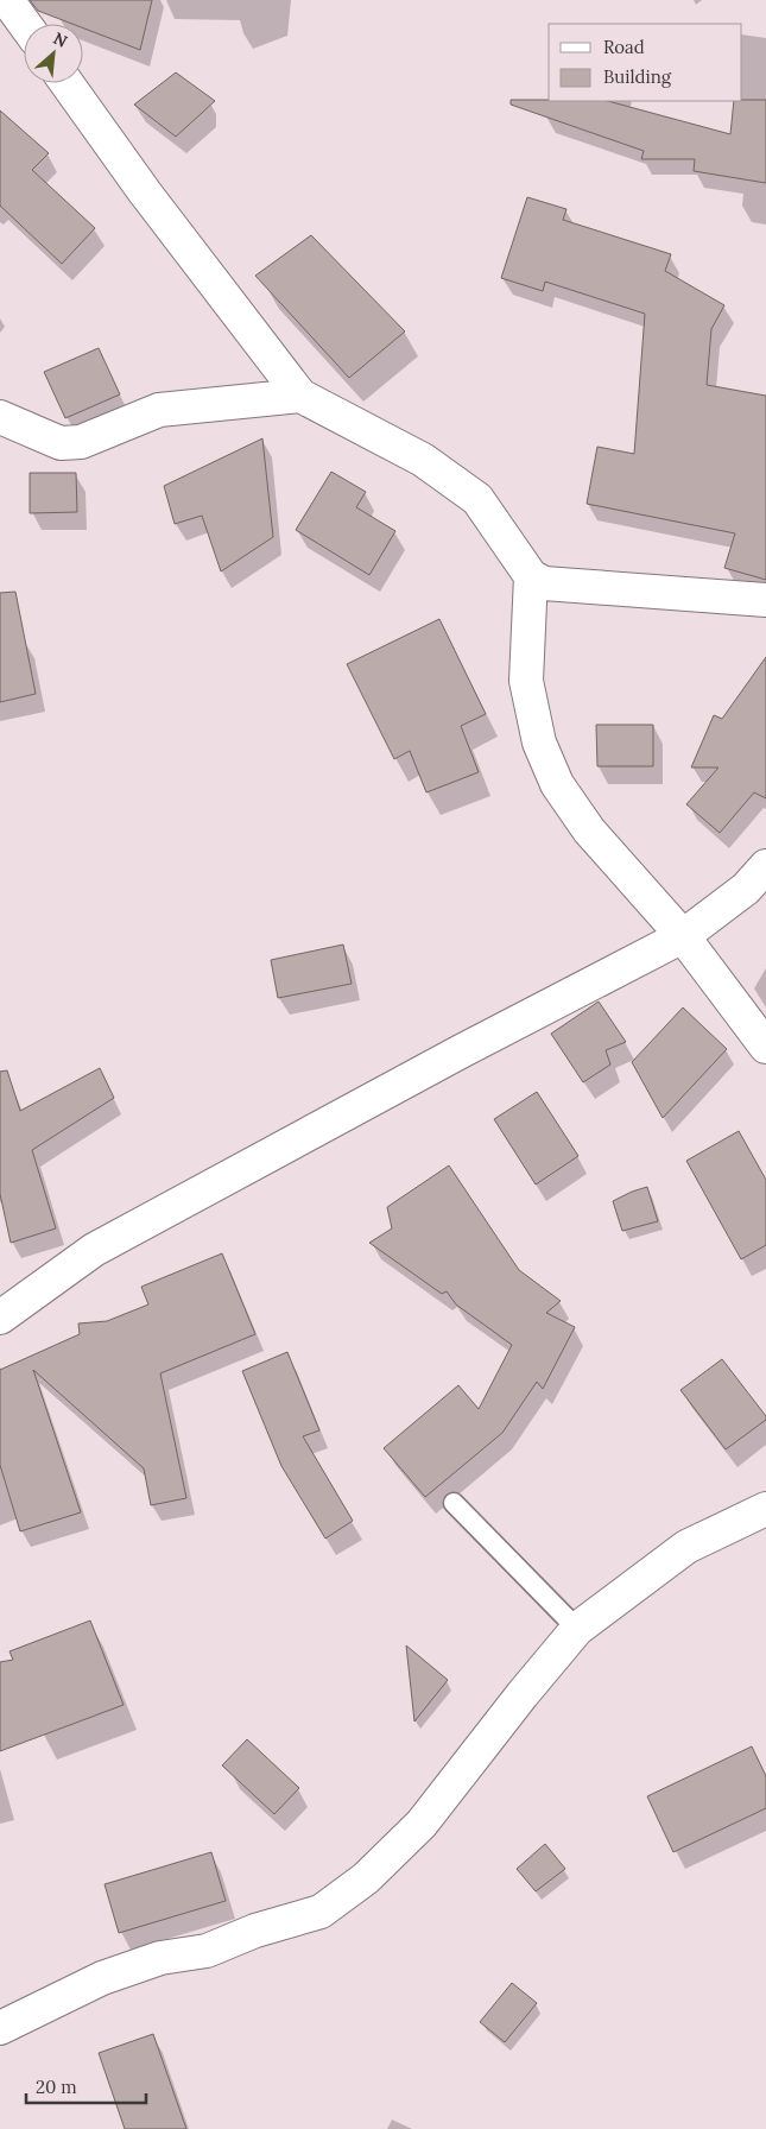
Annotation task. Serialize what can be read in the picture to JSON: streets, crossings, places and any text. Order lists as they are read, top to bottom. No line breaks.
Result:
{"legend":["Road","Building"],"scale_bar":"20 m","north":"top right"}
